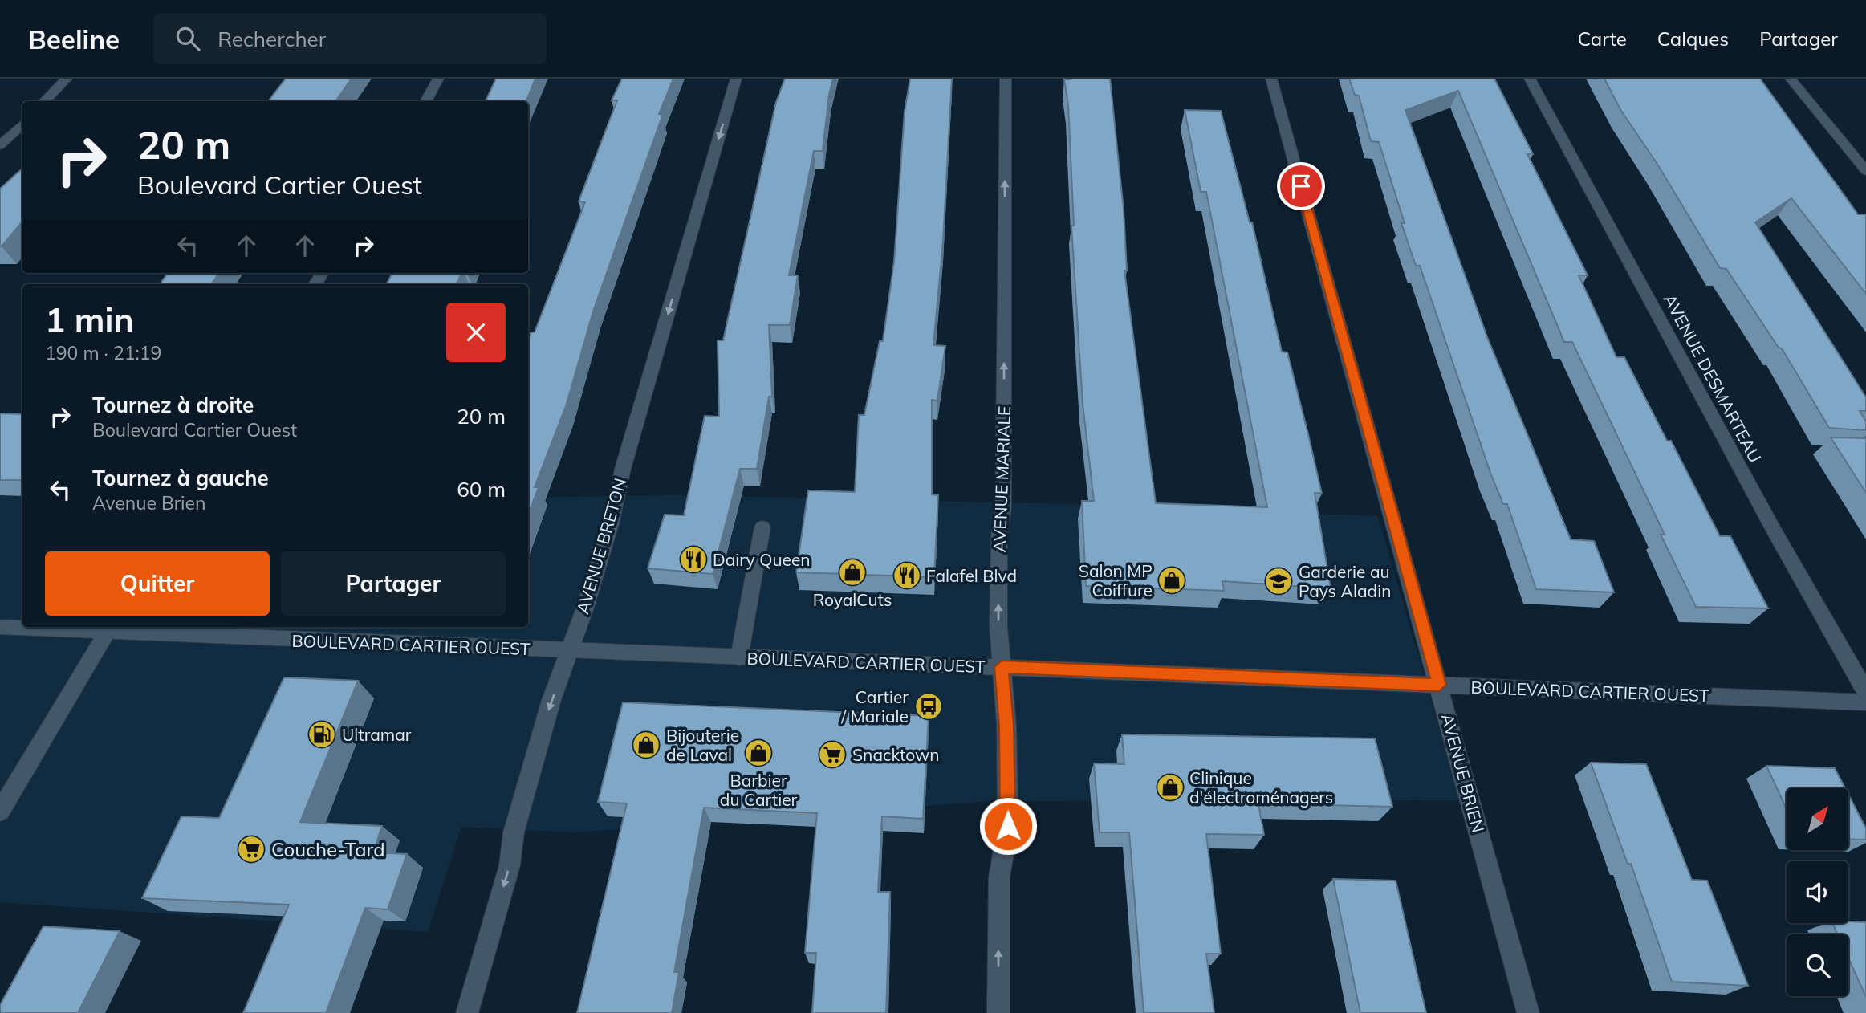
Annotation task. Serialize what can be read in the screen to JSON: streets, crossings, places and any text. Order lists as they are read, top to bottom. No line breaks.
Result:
{"streets":{"street":["AVENUE DESMARTEAU","AVENUE MARIALE","AVENUE BRETON","BOULEVARD CARTIER OUEST","AVENUE BRIEN"]},"crossings":[["AVENUE MARIALE","BOULEVARD CARTIER OUEST"],["AVENUE BRETON","BOULEVARD CARTIER OUEST"],["BOULEVARD CARTIER OUEST","AVENUE BRIEN"]],"one_way":["AVENUE MARIALE","AVENUE BRETON"],"places":{"restaurant":["Dairy Queen","Falafel Blvd"],"shop":["RoyalCuts","Salon MP Coiffure","Bijouterie de Laval","Barbier du Cartier","Clinique d'électroménagers"],"school or university":["Garderie au Pays Aladin"],"bus stop":["Cartier / Mariale"],"fuel station":["Ultramar"],"supermarket":["Snacktown","Couche-Tard"]},"north":"top right","page":{"header":"Beeline","search":"Rechercher","nav":["Carte","Calques","Partager"],"turn":["20 m","Boulevard Cartier Ouest"],"heading":["1 min","190 m · 21:19"],"list":[{"name":"Tournez à droite","note":"Boulevard Cartier Ouest","value":"20 m"},{"name":"Tournez à gauche","note":"Avenue Brien","value":"60 m"}],"buttons":["Quitter","Partager"]}}
